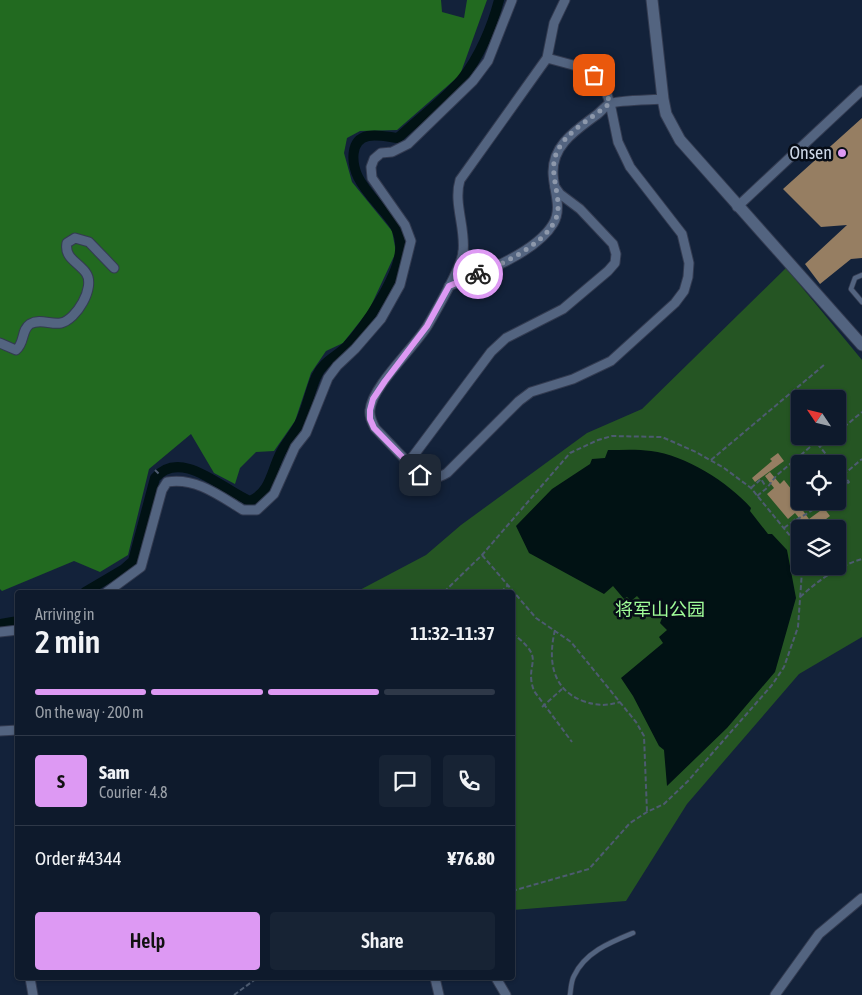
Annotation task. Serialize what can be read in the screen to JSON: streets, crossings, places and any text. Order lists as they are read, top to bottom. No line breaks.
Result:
{"parks":["将军山公园"],"places":["Onsen"],"north":"top left","page":{"heading":["2 min","Arriving in","11:32–11:37"],"panel":["Sam","Courier · 4.8","Order #4344","¥76.80"],"bar":"On the way · 200 m","round":"S","buttons":["Help","Share"]}}
